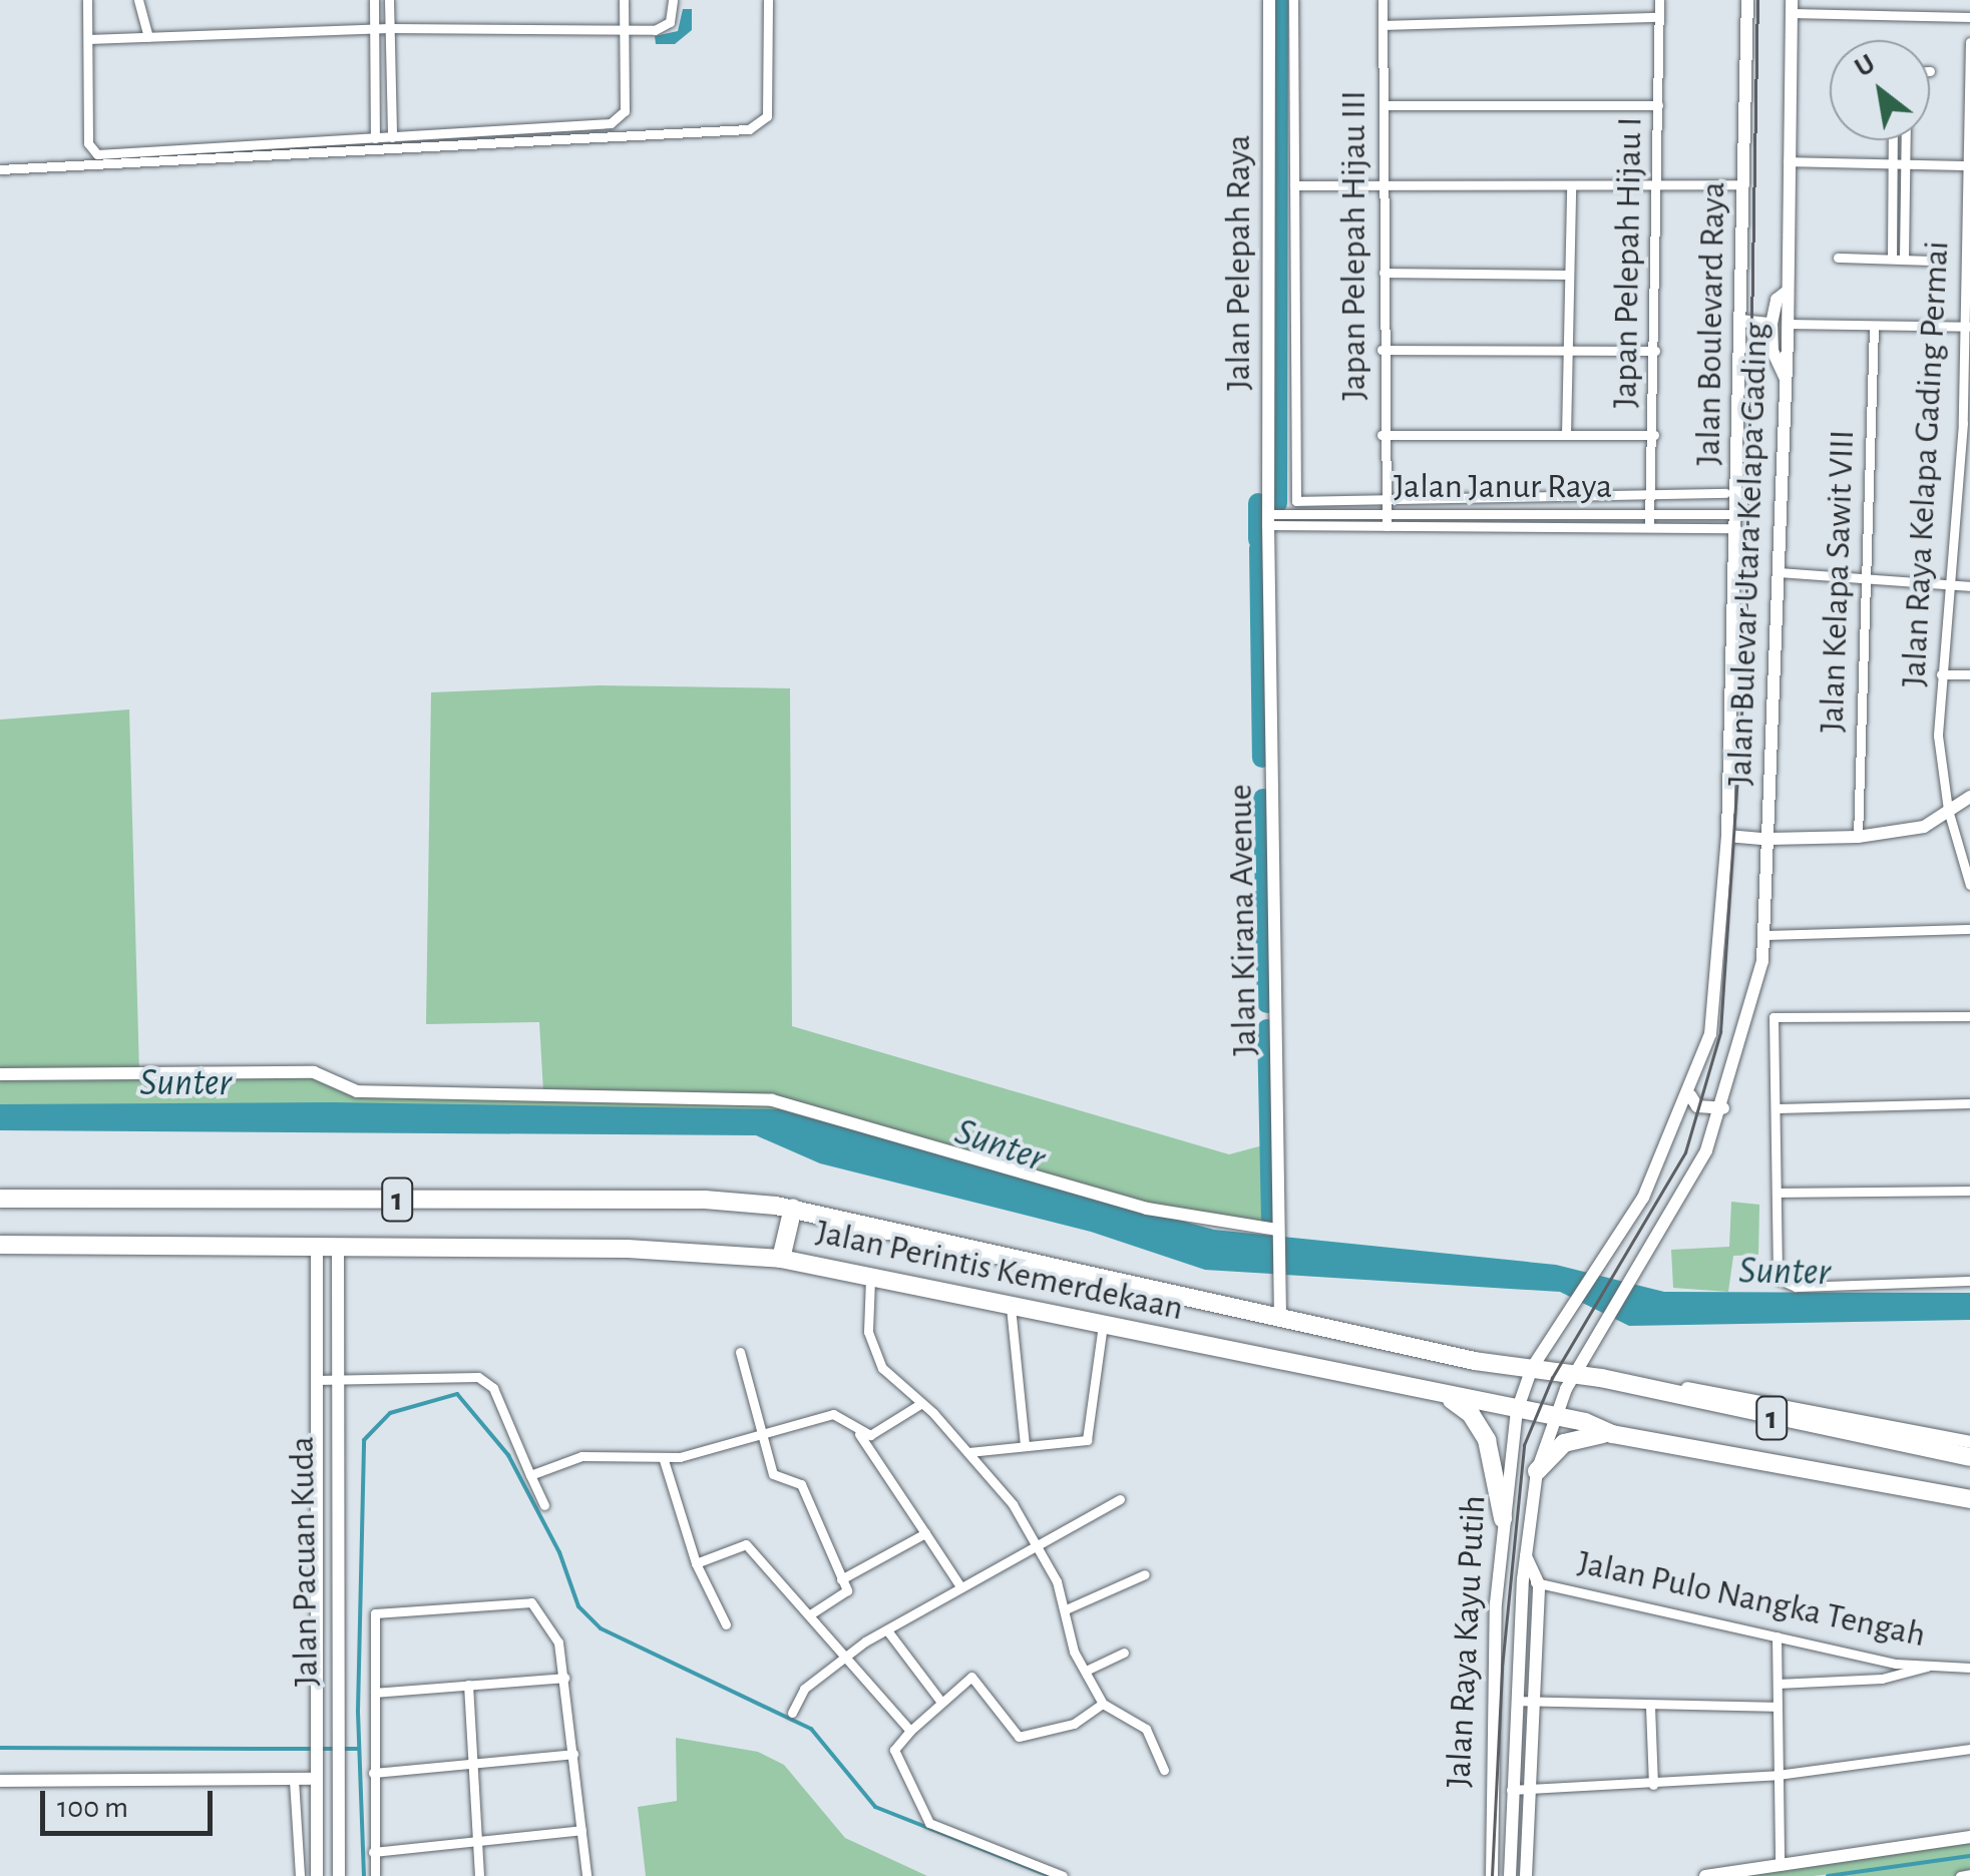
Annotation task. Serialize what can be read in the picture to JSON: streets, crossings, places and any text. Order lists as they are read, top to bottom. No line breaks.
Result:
{"streets":{"highway":["1","Jalan Perintis Kemerdekaan"],"street":["Japan Pelepah Hijau III","Jalan Pelepah Raya","Japan Pelepah Hijau I","Jalan Boulevard Raya","Jalan Raya Kelapa Gading Permai","Jalan Janur Raya","Jalan Bulevar Utara Kelapa Gading","Jalan Kelapa Sawit VIII","Jalan Kirana Avenue","Jalan Pacuan Kuda","Jalan Pulo Nangka Tengah","Jalan Raya Kayu Putih"]},"crossings":[["Japan Pelepah Hijau III","Jalan Pelepah Raya"],["Japan Pelepah Hijau III","Jalan Janur Raya"],["Jalan Pelepah Raya","Jalan Janur Raya"],["Jalan Pelepah Raya","Jalan Kirana Avenue"],["Japan Pelepah Hijau I","Jalan Janur Raya"],["Jalan Boulevard Raya","Jalan Janur Raya"],["Jalan Boulevard Raya","Jalan Bulevar Utara Kelapa Gading"],["Jalan Janur Raya","Jalan Kirana Avenue"],["Jalan Bulevar Utara Kelapa Gading","Jalan Perintis Kemerdekaan"],["Jalan Bulevar Utara Kelapa Gading","Jalan Raya Kayu Putih"],["Jalan Kirana Avenue","Jalan Perintis Kemerdekaan"],["Jalan Perintis Kemerdekaan","Jalan Pacuan Kuda"],["Jalan Perintis Kemerdekaan","Jalan Raya Kayu Putih"],["Jalan Pulo Nangka Tengah","Jalan Raya Kayu Putih"]],"water":["Sunter"],"scale_bar":"100 m","north":"top left"}
